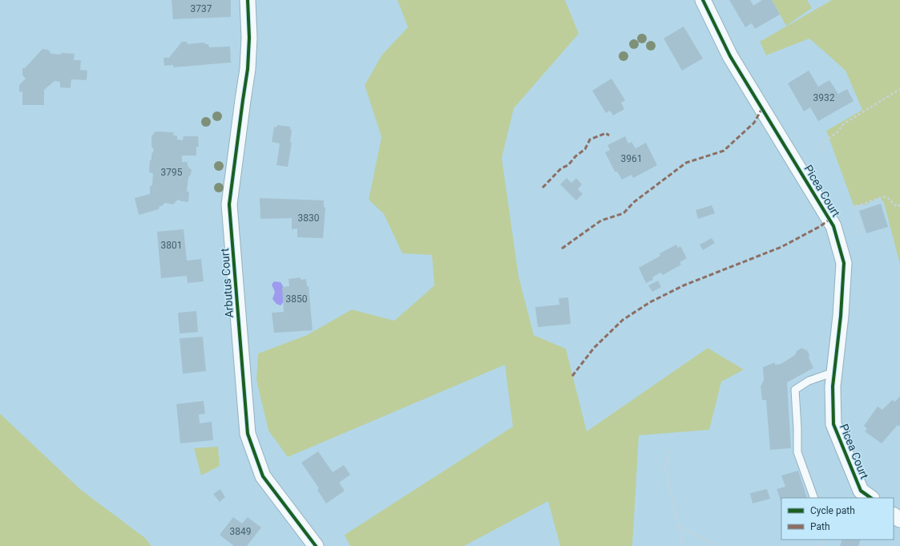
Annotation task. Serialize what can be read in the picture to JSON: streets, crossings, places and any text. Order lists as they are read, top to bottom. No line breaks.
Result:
{"streets":{"street":["Picea Court","Arbutus Court"]},"house_numbers":["3737","3932","3961","3795","3830","3801","3850","3849"],"legend":["Cycle path","Path"]}
